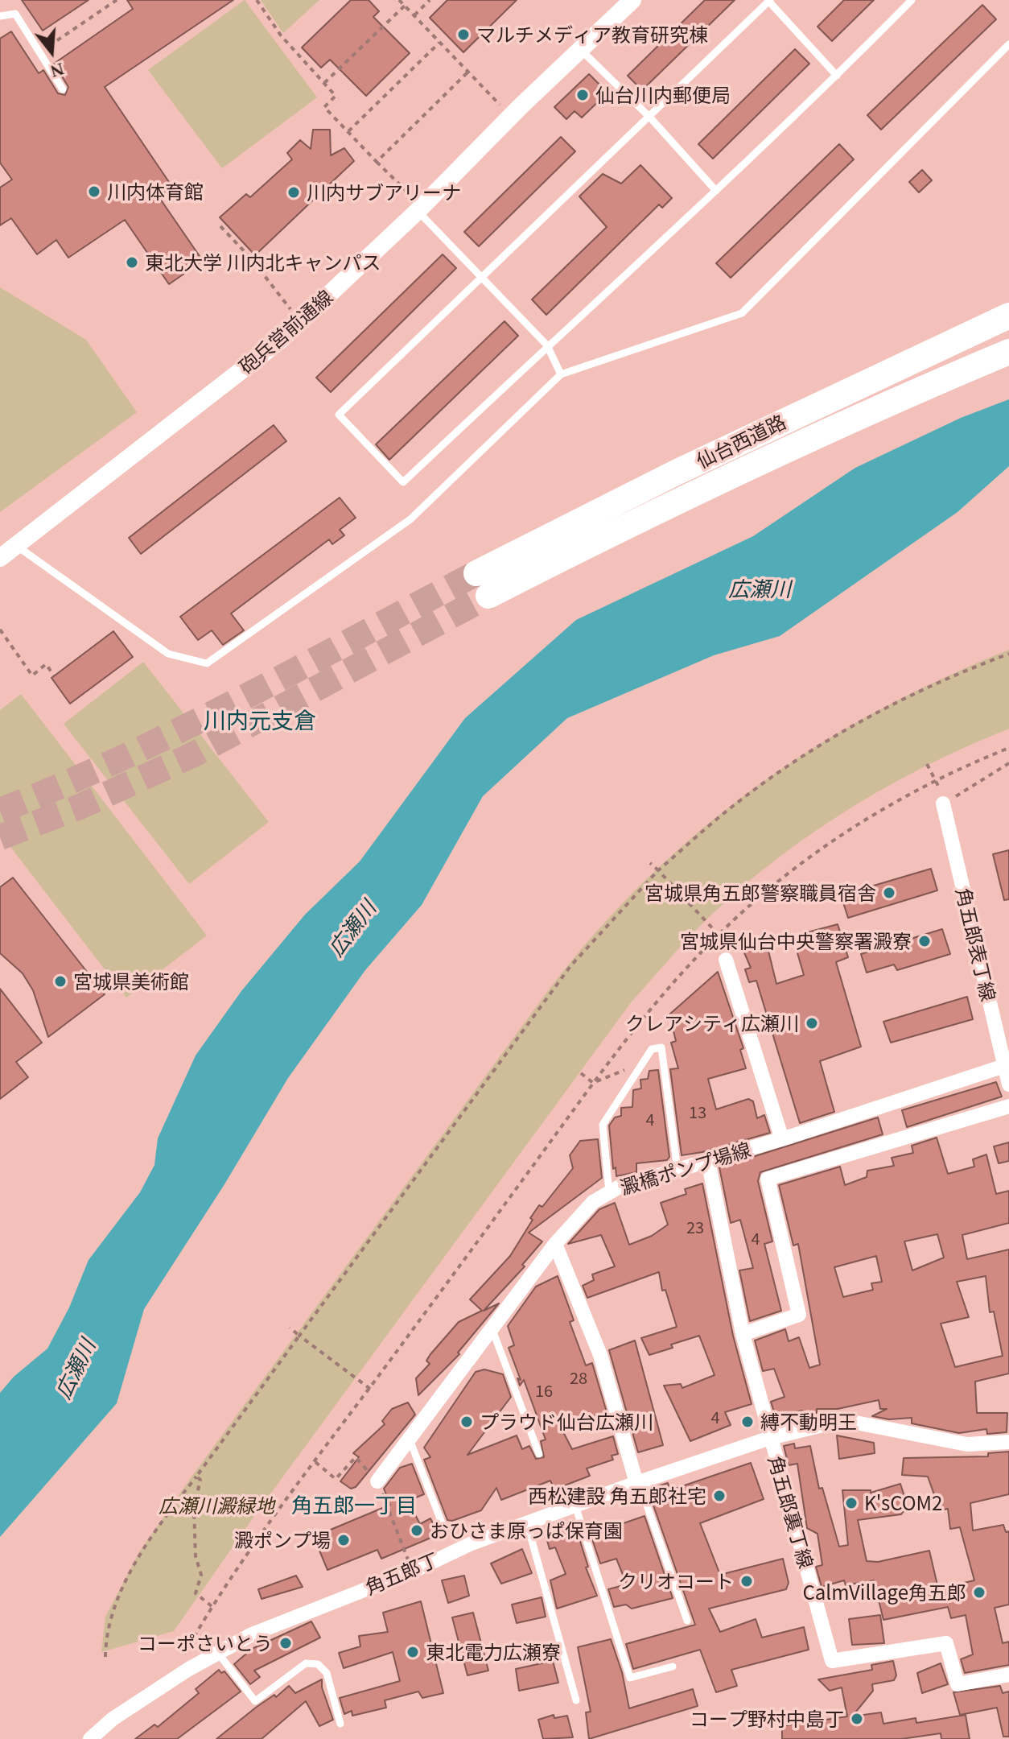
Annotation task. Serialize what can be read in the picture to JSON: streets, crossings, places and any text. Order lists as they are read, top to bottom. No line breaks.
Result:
{"streets":{"highway":["仙台西道路"],"street":["砲兵営前通線","角五郎表丁線","澱橋ポンプ場線","角五郎裏丁線","角五郎丁"]},"crossings":[["角五郎表丁線","澱橋ポンプ場線"],["澱橋ポンプ場線","角五郎裏丁線"],["角五郎裏丁線","角五郎丁"]],"districts":["川内元支倉","角五郎一丁目"],"water":["広瀬川"],"parks":["広瀬川澱緑地"],"places":["マルチメディア教育研究棟","仙台川内郵便局","川内体育館","川内サブアリーナ","東北大学 川内北キャンパス","宮城県角五郎警察職員宿舎","宮城県仙台中央警察署澱寮","宮城県美術館","クレアシティ広瀬川","プラウド仙台広瀬川","縛不動明王","西松建設 角五郎社宅","K'sCOM2","おひさま原っぱ保育園","澱ポンプ場","クリオコート","CalmVillage角五郎","コーポさいとう","東北電力広瀬寮","コープ野村中島丁"],"house_numbers":["13","4","23","4","28","16","4"],"north":"bottom"}
